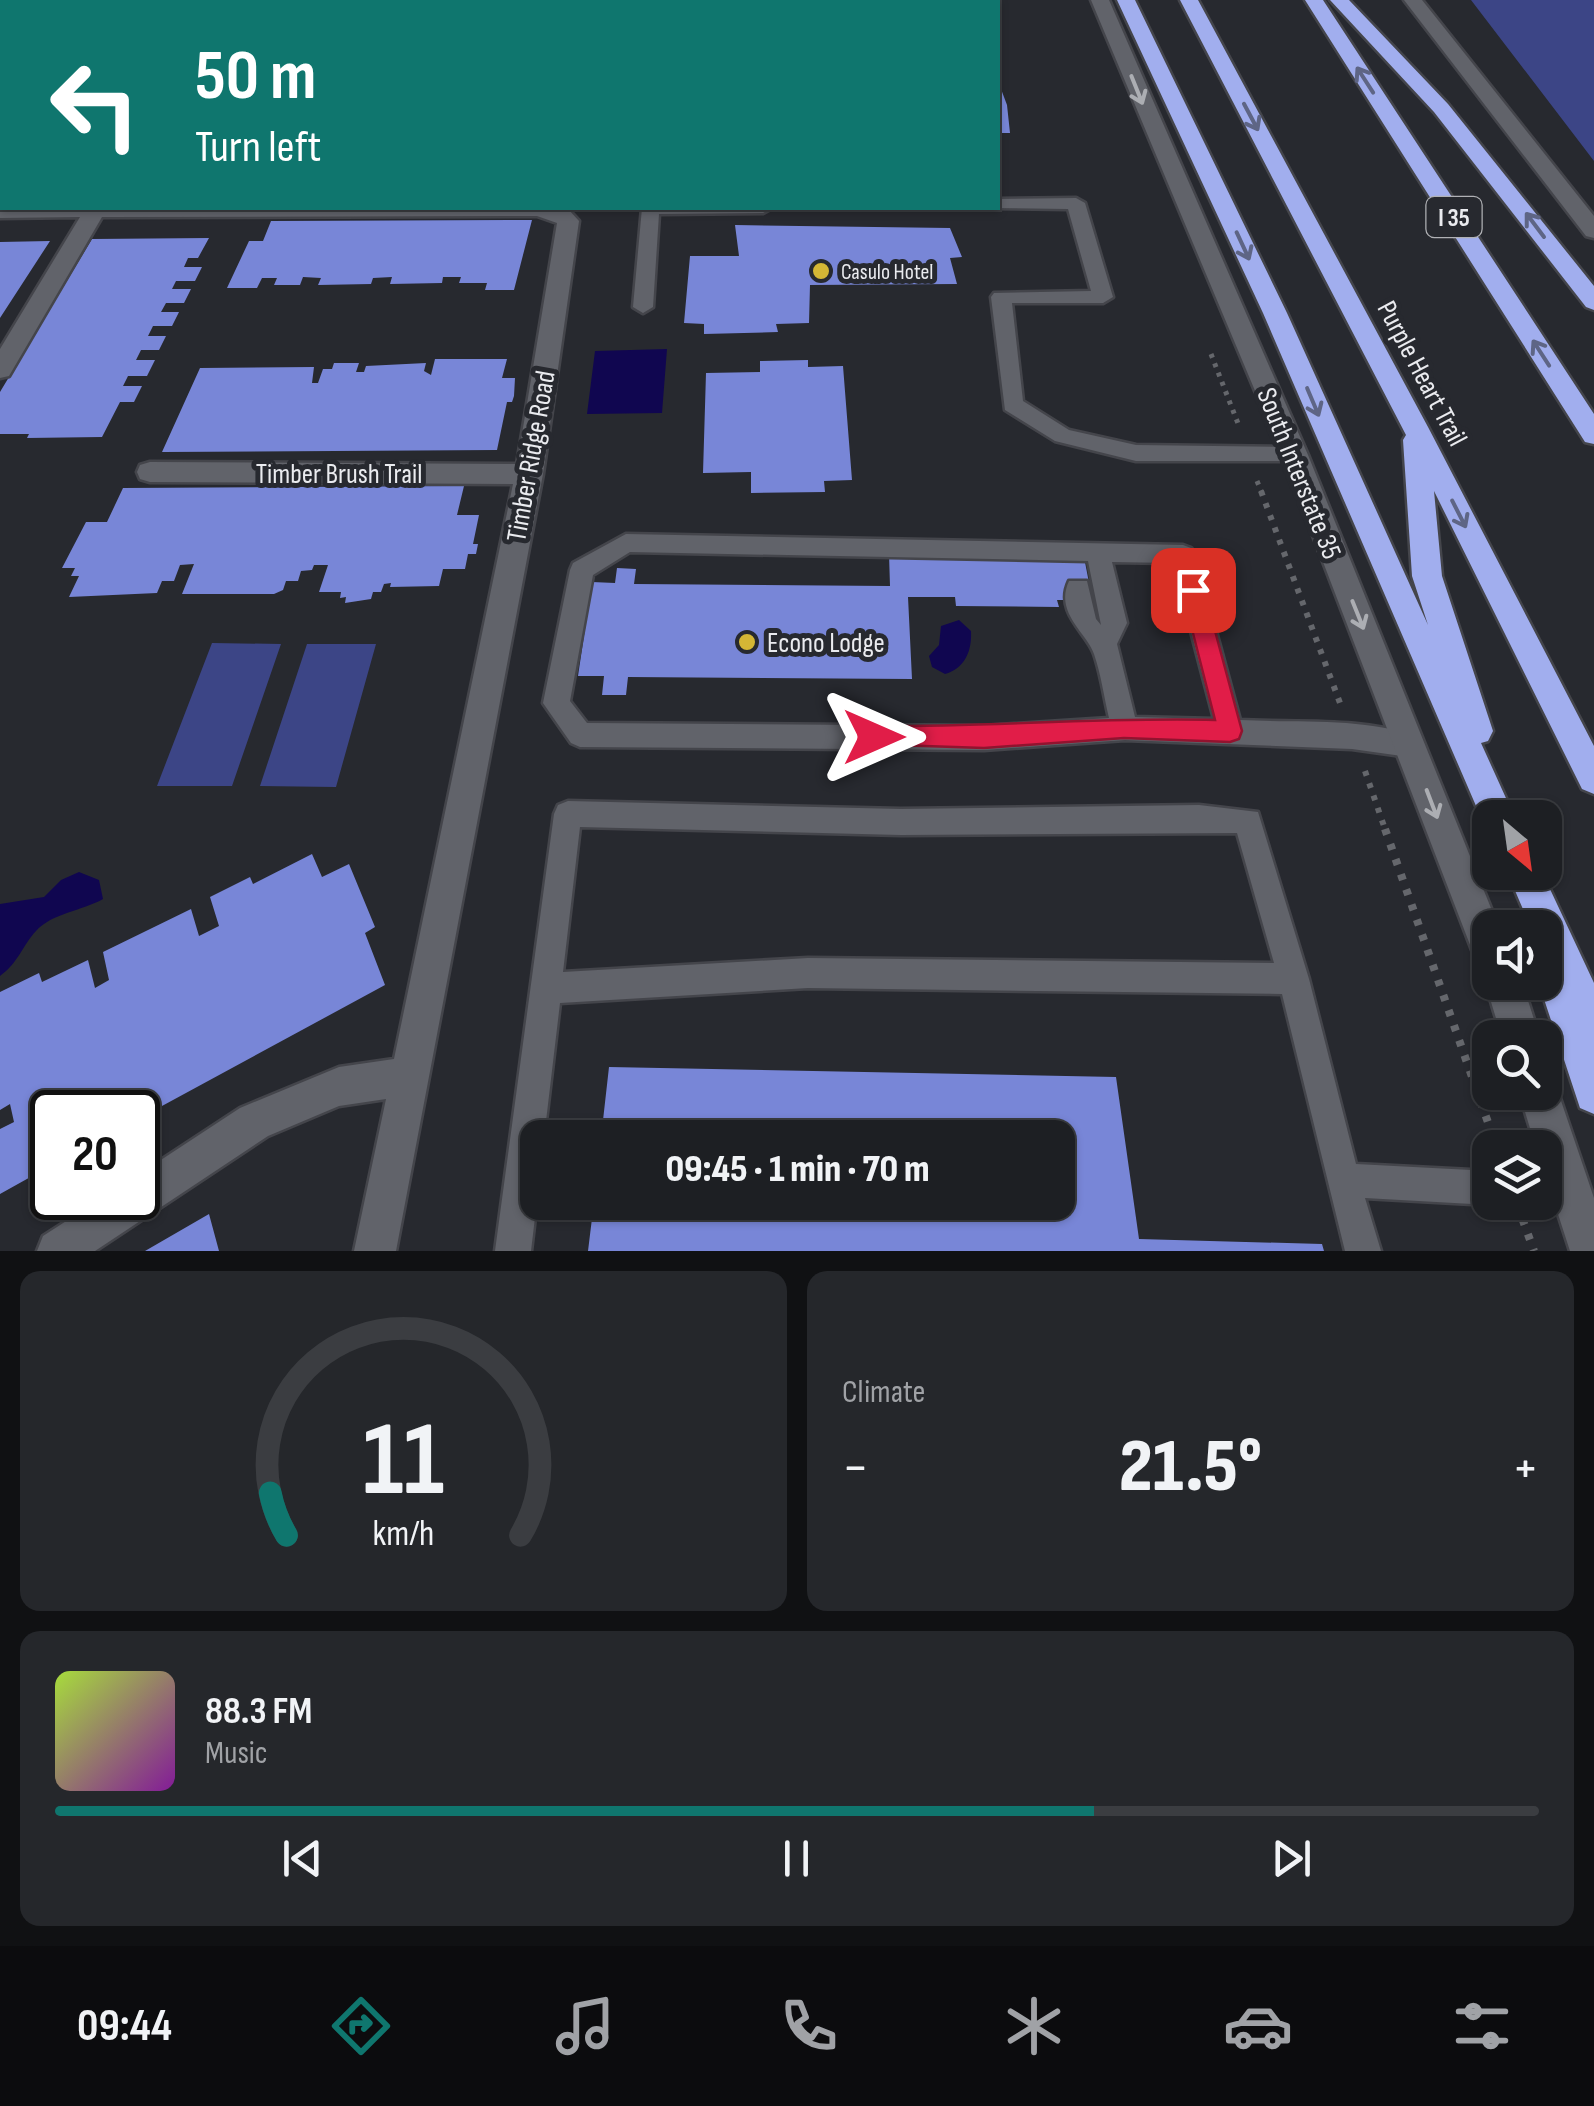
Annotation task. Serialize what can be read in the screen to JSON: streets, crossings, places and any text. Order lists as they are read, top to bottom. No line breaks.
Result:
{"streets":{"highway":["I 35","Purple Heart Trail"],"street":["Timber Ridge Road","Timber Brush Trail","South Interstate 35"]},"crossings":[["Timber Ridge Road","Timber Brush Trail"]],"one_way":["South Interstate 35"],"places":["Casulo Hotel","Econo Lodge"],"north":"bottom right","page":{"turn":["50 m","Turn left"],"limit":"20","trip":"09:45 · 1 min · 70 m","tile":"Climate","heat":["−","21.5°","+"],"song":["88.3 FM","Music"],"tabs":"09:44","gauge":["11","km/h"]}}
